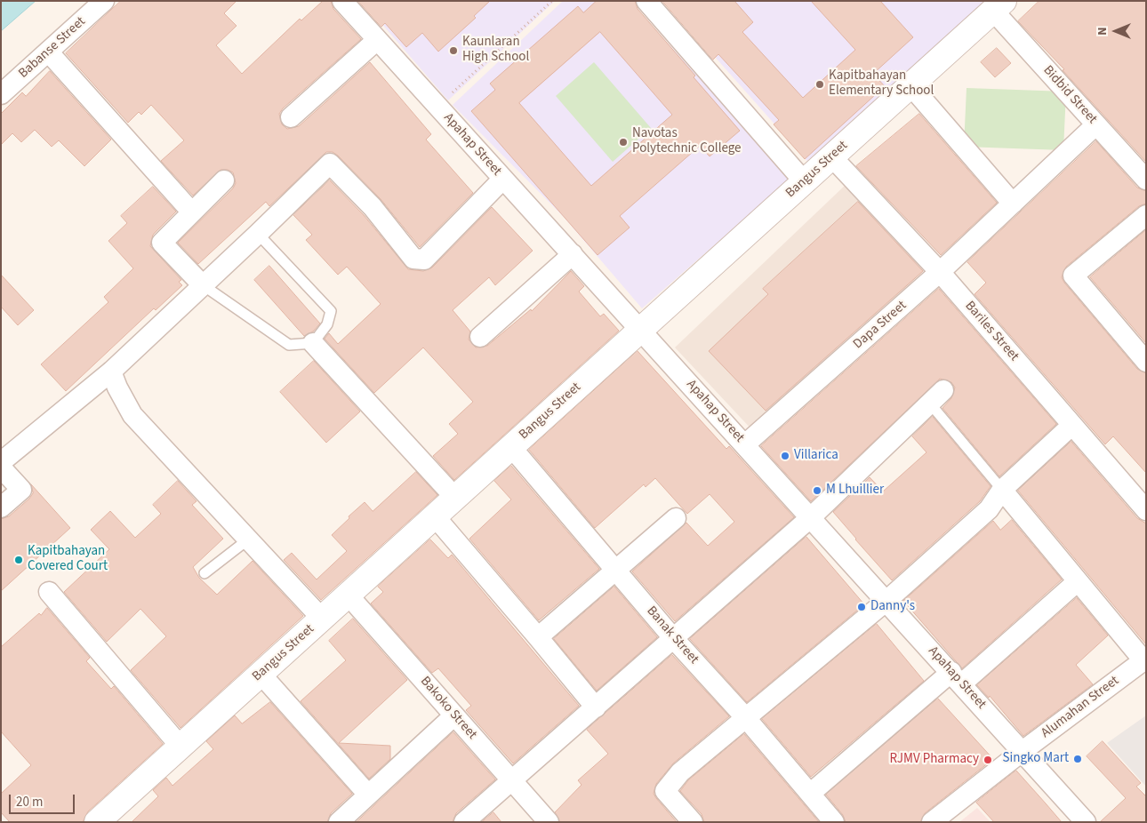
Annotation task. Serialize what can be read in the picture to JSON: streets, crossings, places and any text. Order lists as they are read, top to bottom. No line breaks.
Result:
{"streets":{"street":["Babanse Street","Bidbid Street","Apahap Street","Bangus Street","Dapa Street","Bariles Street","Banak Street","Alumahan Street","Bakoko Street"]},"crossings":[["Bidbid Street","Bangus Street"],["Bidbid Street","Dapa Street"],["Apahap Street","Bangus Street"],["Apahap Street","Dapa Street"],["Apahap Street","Alumahan Street"],["Bangus Street","Bariles Street"],["Bangus Street","Banak Street"],["Bangus Street","Bakoko Street"],["Dapa Street","Bariles Street"]],"places":["Kaunlaran High School","Kapitbahayan Elementary School","Navotas Polytechnic College","Villarica","M Lhuillier","Kapitbahayan Covered Court","Danny's","Singko Mart","RJMV Pharmacy"],"scale_bar":"20 m","north":"left"}
